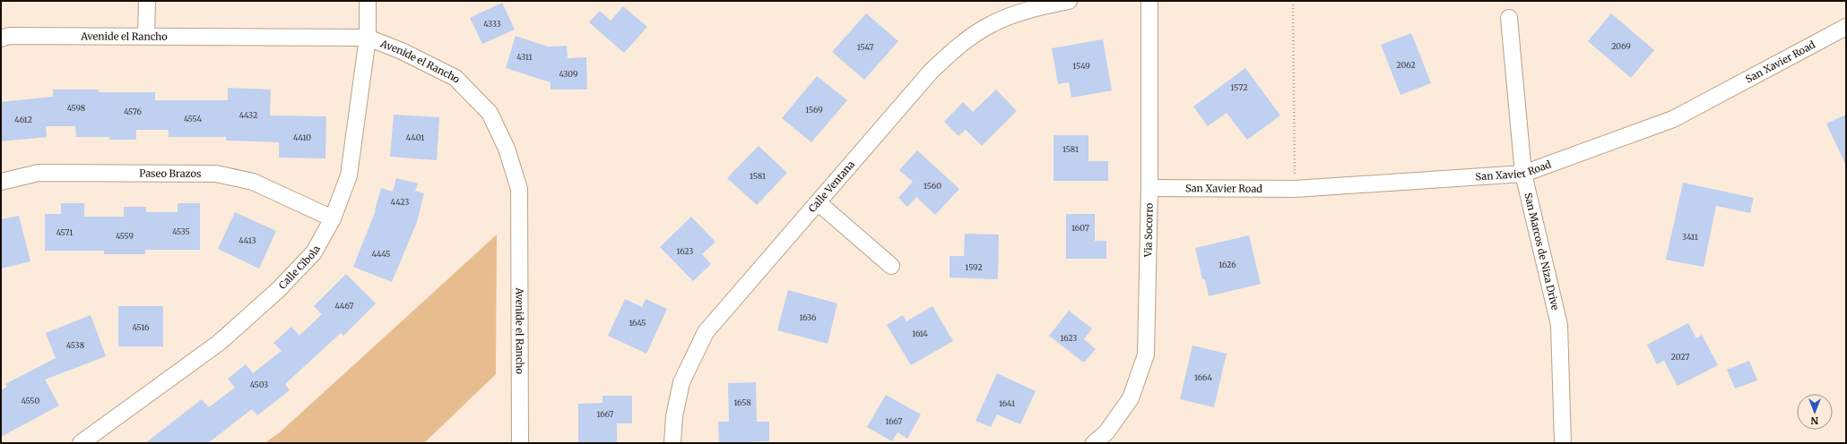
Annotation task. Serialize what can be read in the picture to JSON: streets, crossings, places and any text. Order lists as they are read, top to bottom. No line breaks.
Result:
{"streets":{"street":["Avenide el Rancho","San Xavier Road","Paseo Brazos","Calle Ventana","Via Socorro","San Marcos de Niza Drive","Calle Cibola"]},"crossings":[["Avenide el Rancho","Calle Cibola"],["San Xavier Road","Via Socorro"],["San Xavier Road","San Marcos de Niza Drive"],["Paseo Brazos","Calle Cibola"]],"house_numbers":["4333","2069","1547","4311","2062","1549","4309","1572","4598","1569","4576","4432","4554","4612","4410","4401","1581","1581","1560","4423","1607","4535","4571","4559","3411","4413","1623","4445","1626","1592","4467","1636","1645","4516","1614","1623","4538","2027","1664","4503","4550","1658","1641","1667","1667"],"north":"bottom"}
